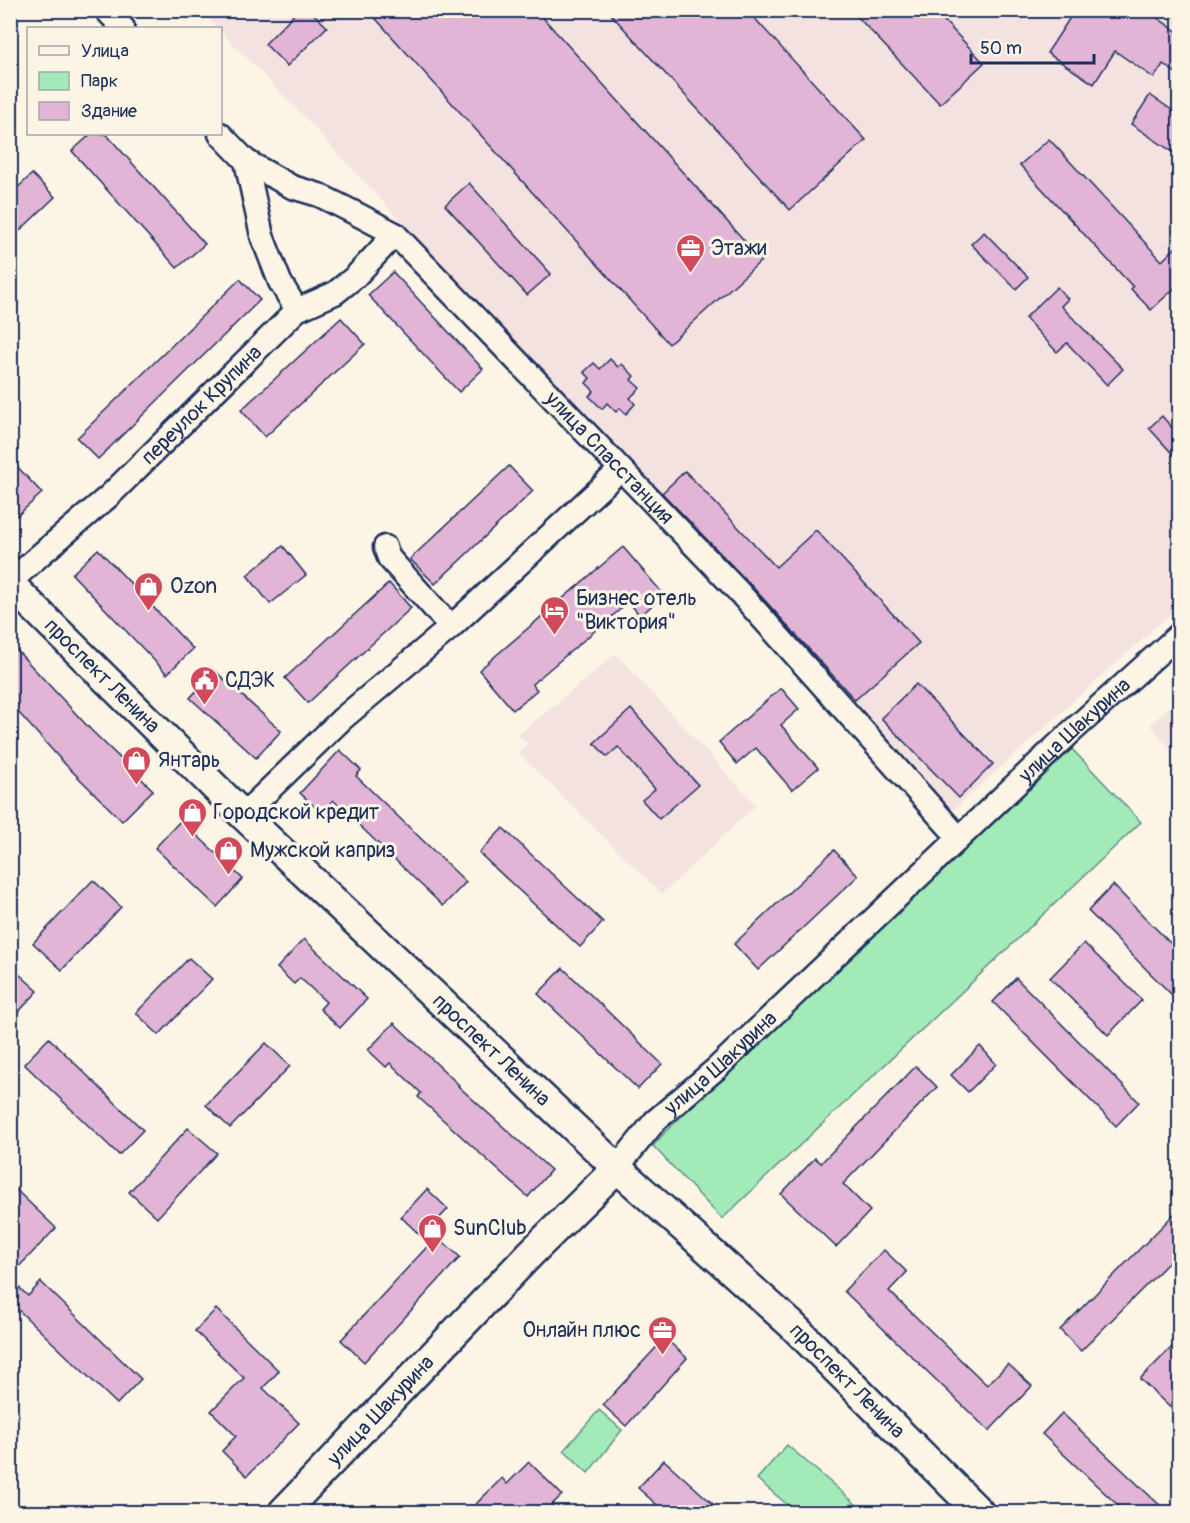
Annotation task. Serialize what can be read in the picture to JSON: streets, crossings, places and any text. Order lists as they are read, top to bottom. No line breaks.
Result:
{"streets":{"main road":["проспект Ленина","улица Шакурина"],"street":["переулок Крупина","улица Спасстанция"]},"crossings":[["переулок Крупина","улица Спасстанция"],["переулок Крупина","проспект Ленина"],["улица Спасстанция","улица Шакурина"],["проспект Ленина","улица Шакурина"]],"places":{"office":["Этажи","Онлайн плюс"],"shop":["Ozon","Янтарь","Городской кредит","Мужской каприз","SunClub"],"hotel":["Бизнес отель \"Виктория\""],"public building":["СДЭК"]},"legend":["Улица","Парк","Здание"],"scale_bar":"50 m"}
